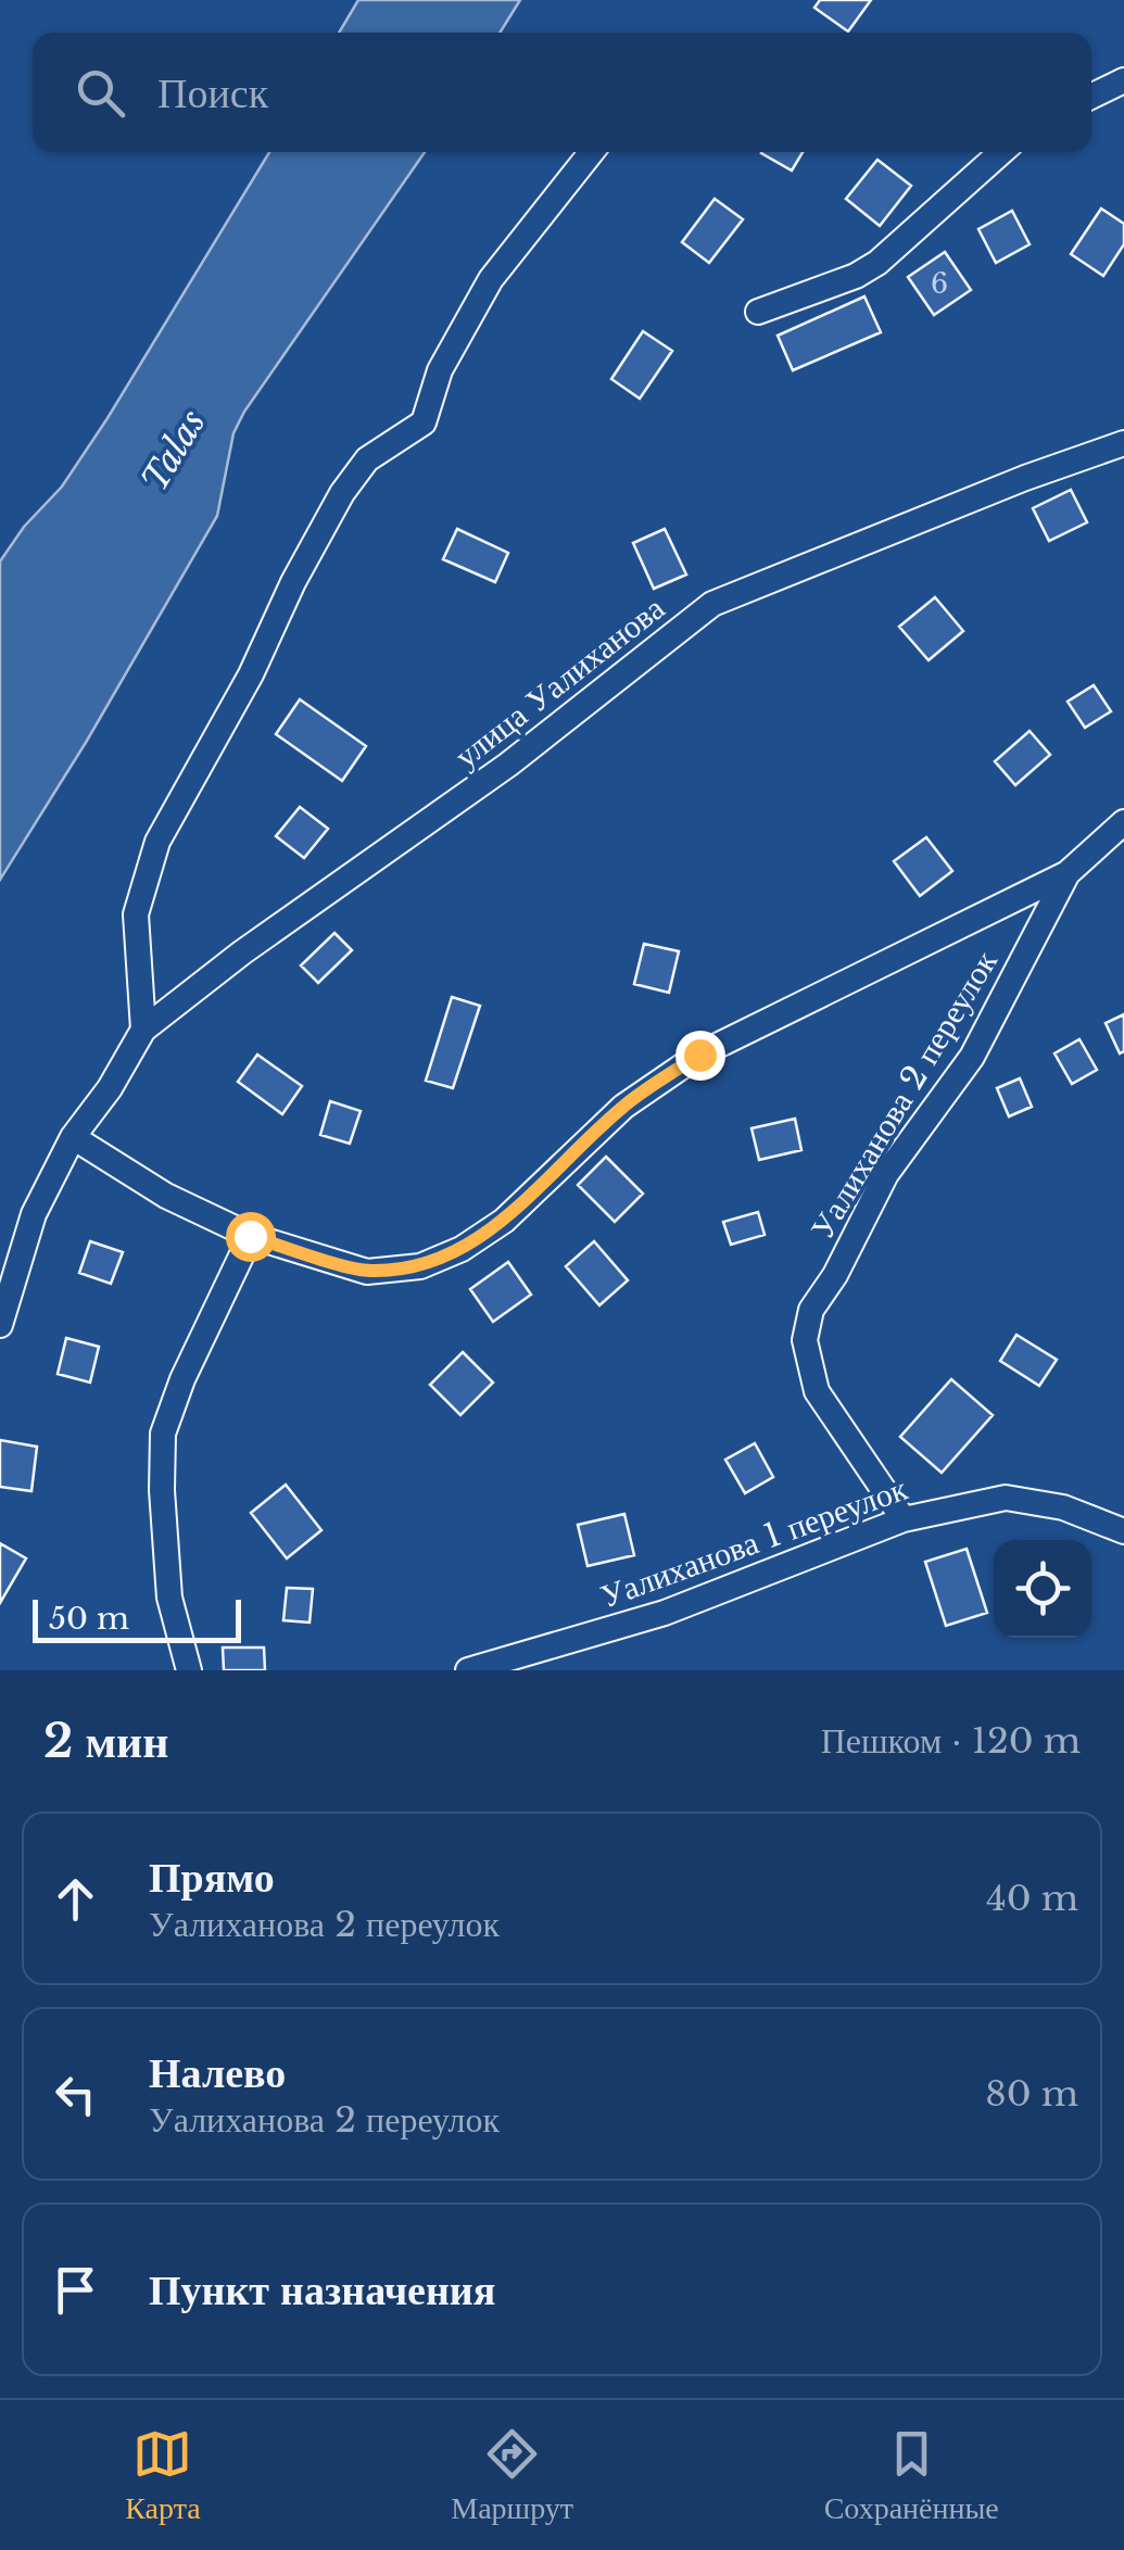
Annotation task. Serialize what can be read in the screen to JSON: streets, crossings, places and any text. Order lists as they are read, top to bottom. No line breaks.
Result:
{"streets":{"street":["улица Уалиханова","Уалиханова 2 переулок","Уалиханова 1 переулок"]},"crossings":[["улица Уалиханова","Уалиханова 2 переулок"],["Уалиханова 2 переулок","Уалиханова 1 переулок"]],"water":["Talas"],"house_numbers":["6"],"scale_bar":"50 m","page":{"search":"Поиск","scale":"50 m","heading":["2 мин","Пешком · 120 m"],"list":[["Прямо","Уалиханова 2 переулок","40 m"],["Налево","Уалиханова 2 переулок","80 m"],"Пункт назначения"],"nav":["Карта","Маршрут","Сохранённые"]}}
